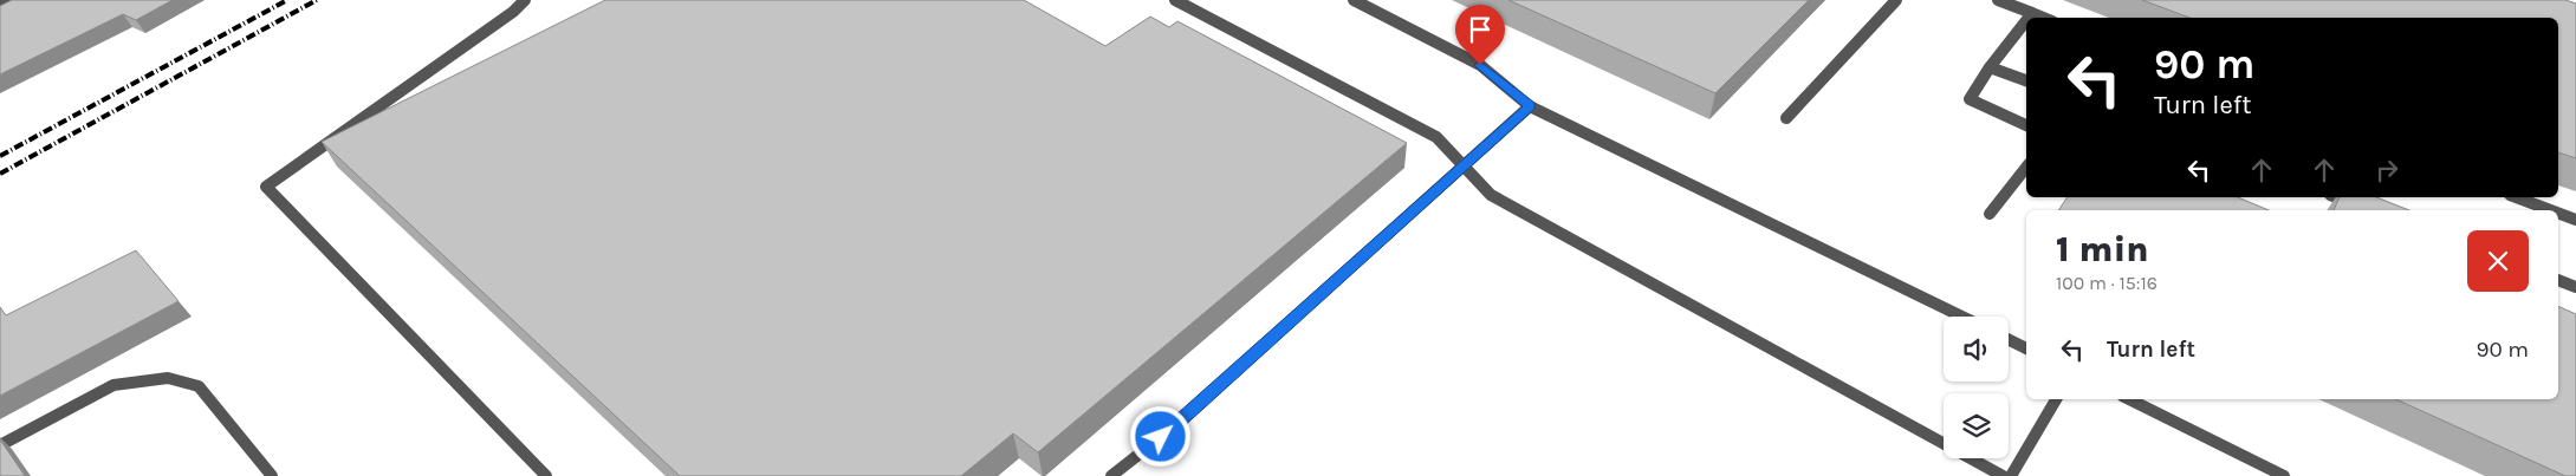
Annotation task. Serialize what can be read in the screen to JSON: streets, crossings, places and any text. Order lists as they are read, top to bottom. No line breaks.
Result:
{"page":{"turn":["90 m","Turn left"],"heading":["1 min","100 m · 15:16"],"list":[{"name":"Turn left","value":"90 m"}]}}
